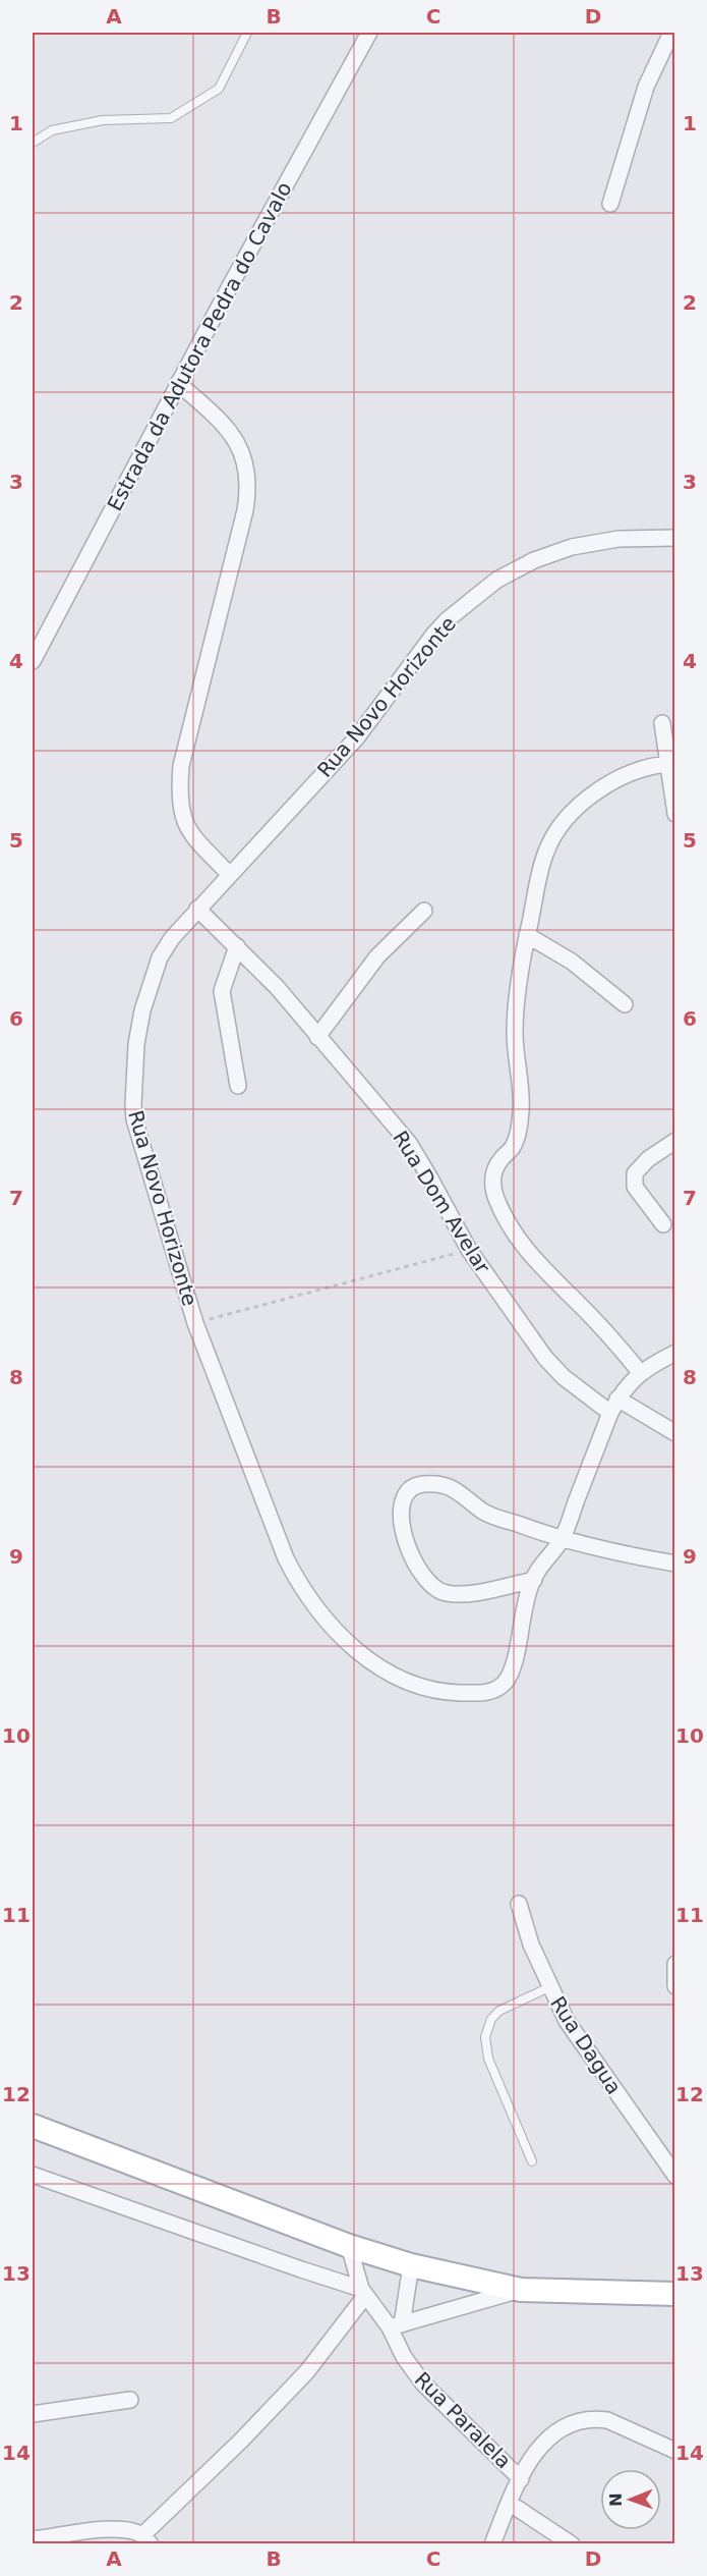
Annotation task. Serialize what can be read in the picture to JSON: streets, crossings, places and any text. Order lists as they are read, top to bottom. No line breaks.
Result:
{"streets":{"street":["Estrada da Adutora Pedra do Cavalo","Rua Novo Horizonte","Rua Dom Avelar","Rua Dagua","Rua Paralela"]},"crossings":[["Rua Novo Horizonte","Rua Dom Avelar"]],"north":"left","grid":{"columns":["A","B","C","D"],"rows":["1","2","3","4","5","6","7","8","9","10","11","12","13","14"]}}
